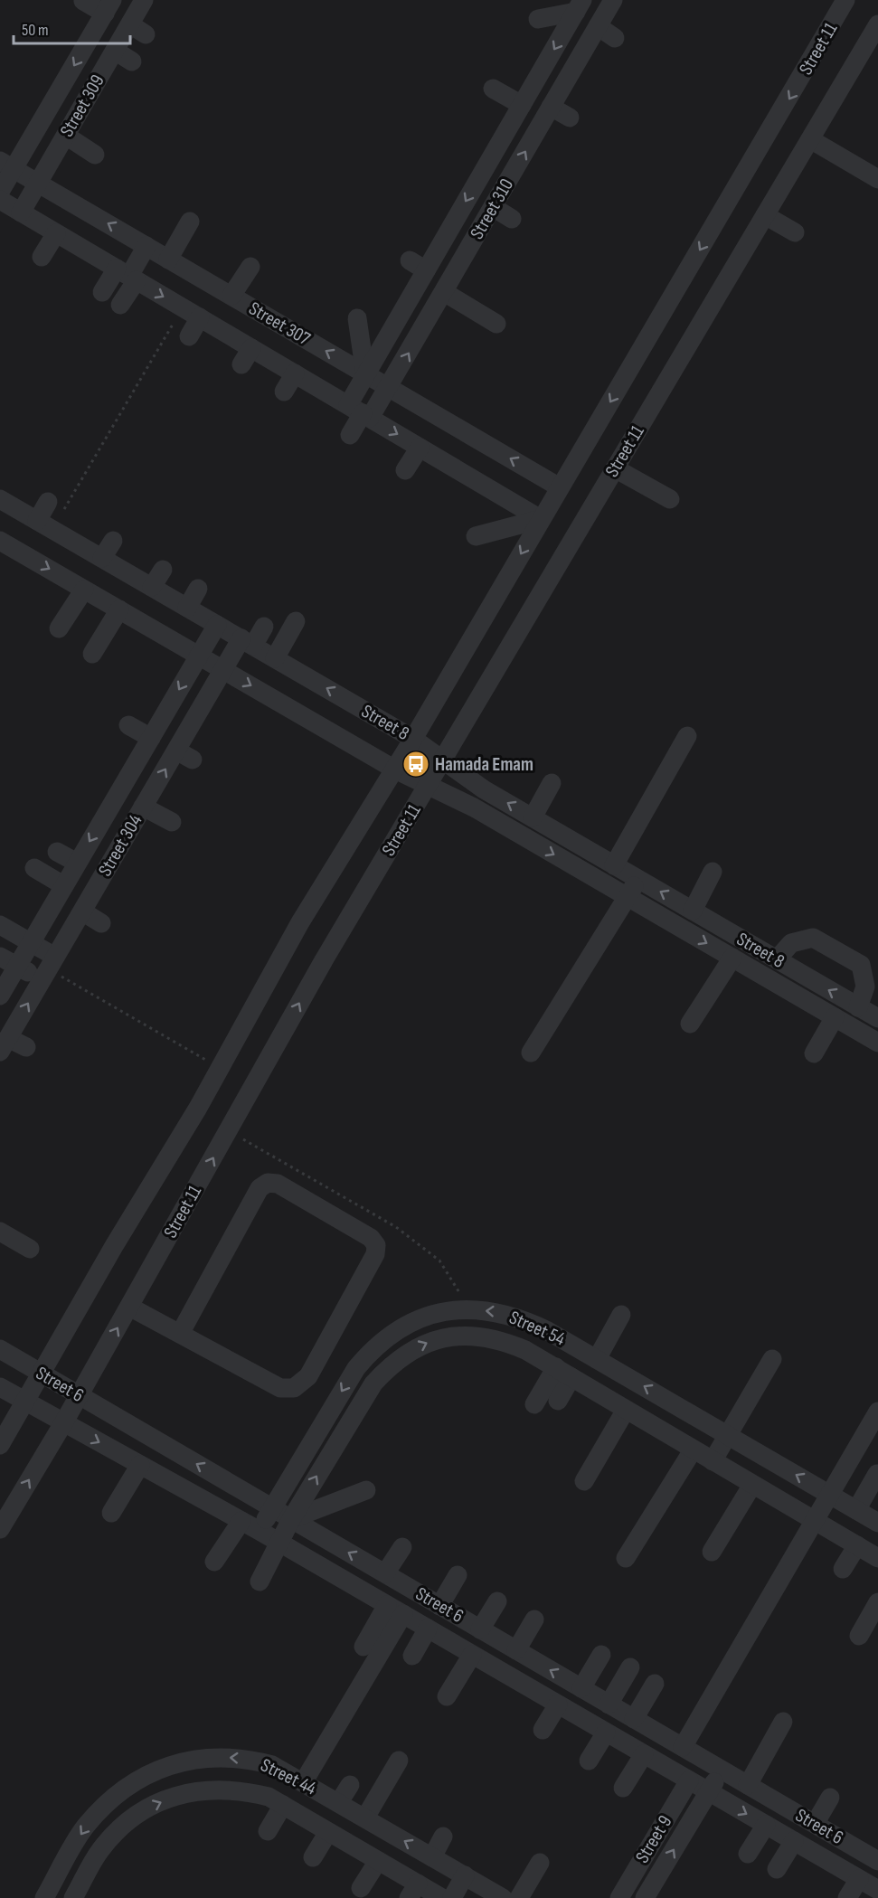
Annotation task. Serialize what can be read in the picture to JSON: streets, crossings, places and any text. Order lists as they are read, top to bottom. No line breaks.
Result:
{"streets":{"street":["Street 11","Street 309","Street 310","Street 307","Street 8","Street 304","Street 54","Street 6","Street 44","Street 9"]},"crossings":[["Street 11","Street 307"],["Street 11","Street 8"],["Street 11","Street 6"],["Street 309","Street 307"],["Street 310","Street 307"],["Street 8","Street 304"],["Street 54","Street 6"],["Street 6","Street 9"]],"places":{"bus stop":["Hamada Emam"]},"scale_bar":"50 m"}
